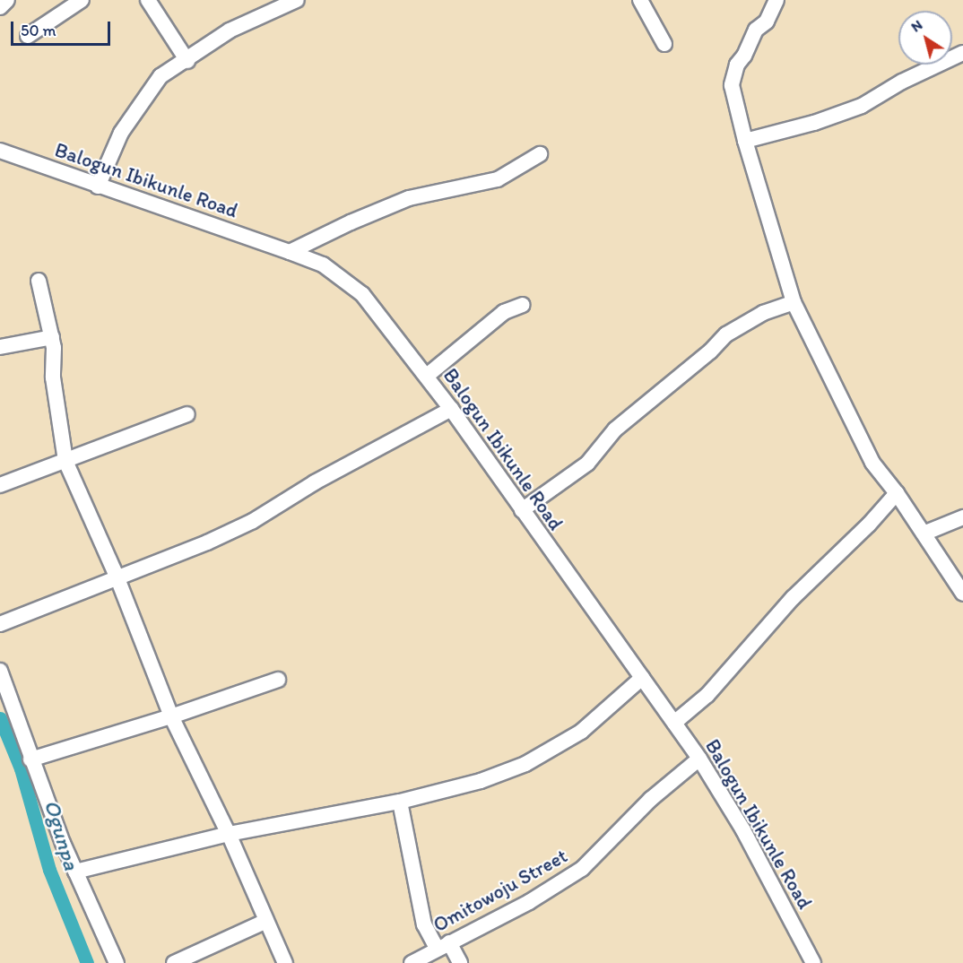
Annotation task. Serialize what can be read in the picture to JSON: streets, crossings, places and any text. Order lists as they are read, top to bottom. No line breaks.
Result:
{"streets":{"street":["Balogun Ibikunle Road","Omitowoju Street"]},"crossings":[["Balogun Ibikunle Road","Omitowoju Street"]],"water":["Ogunpa"],"scale_bar":"50 m","north":"top left"}
